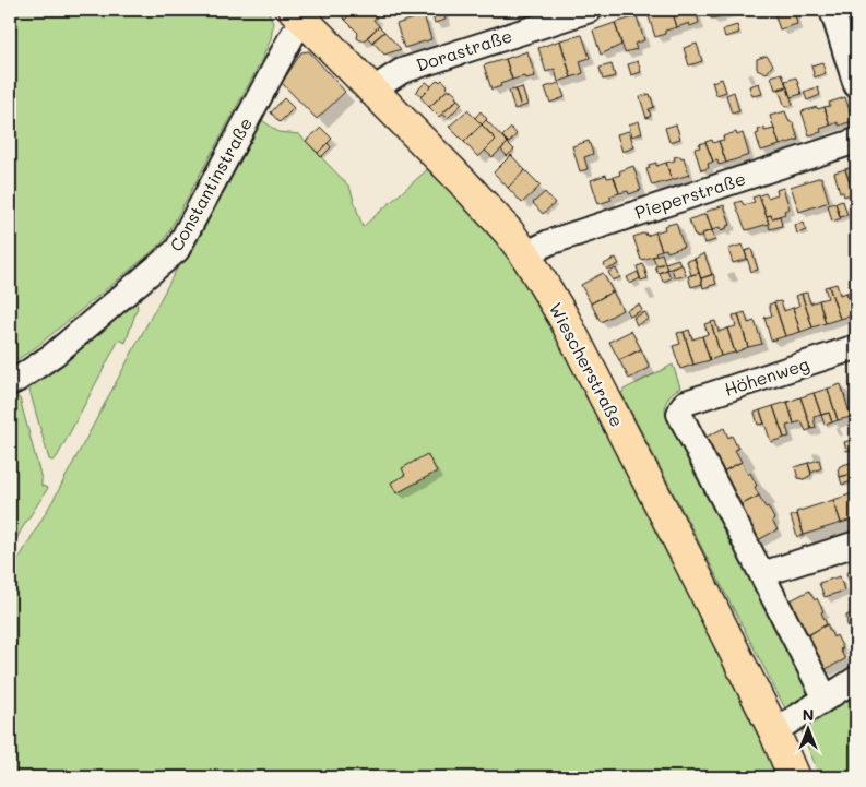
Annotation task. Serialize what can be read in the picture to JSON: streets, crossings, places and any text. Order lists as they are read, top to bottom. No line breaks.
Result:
{"streets":{"main road":["Wiescherstraße"],"street":["Dorastraße","Constantinstraße","Pieperstraße","Höhenweg"]},"crossings":[["Dorastraße","Wiescherstraße"],["Constantinstraße","Wiescherstraße"],["Pieperstraße","Wiescherstraße"]],"north":"top"}
